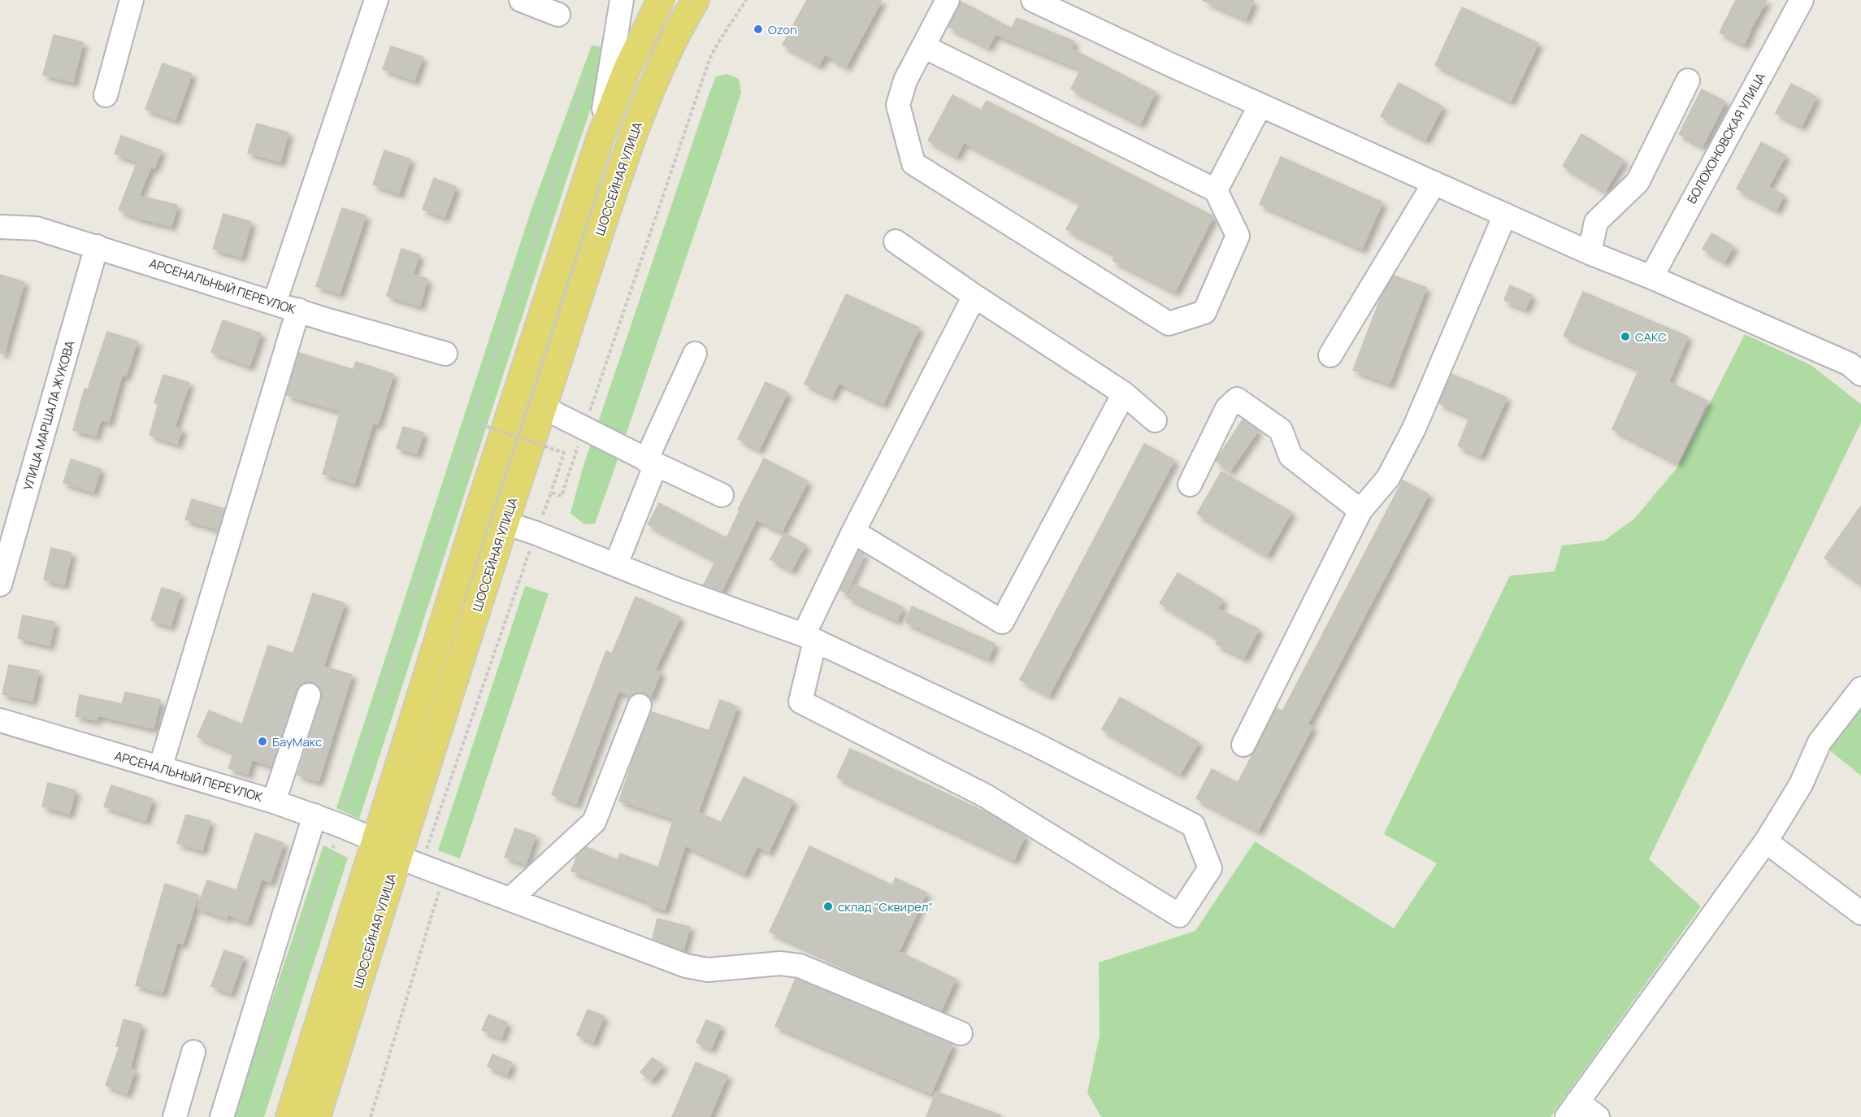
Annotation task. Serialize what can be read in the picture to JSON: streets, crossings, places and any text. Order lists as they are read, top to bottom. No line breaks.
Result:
{"streets":{"main road":["ШОССЕЙНАЯ УЛИЦА"],"street":["БОЛОХОНОВСКАЯ УЛИЦА","АРСЕНАЛЬНЫЙ ПЕРЕУЛОК","УЛИЦА МАРШАЛА ЖУКОВА"]},"crossings":[["АРСЕНАЛЬНЫЙ ПЕРЕУЛОК","УЛИЦА МАРШАЛА ЖУКОВА"]],"places":["Ozon","САКС","БауМакс","склад \"Сквирел\""]}
